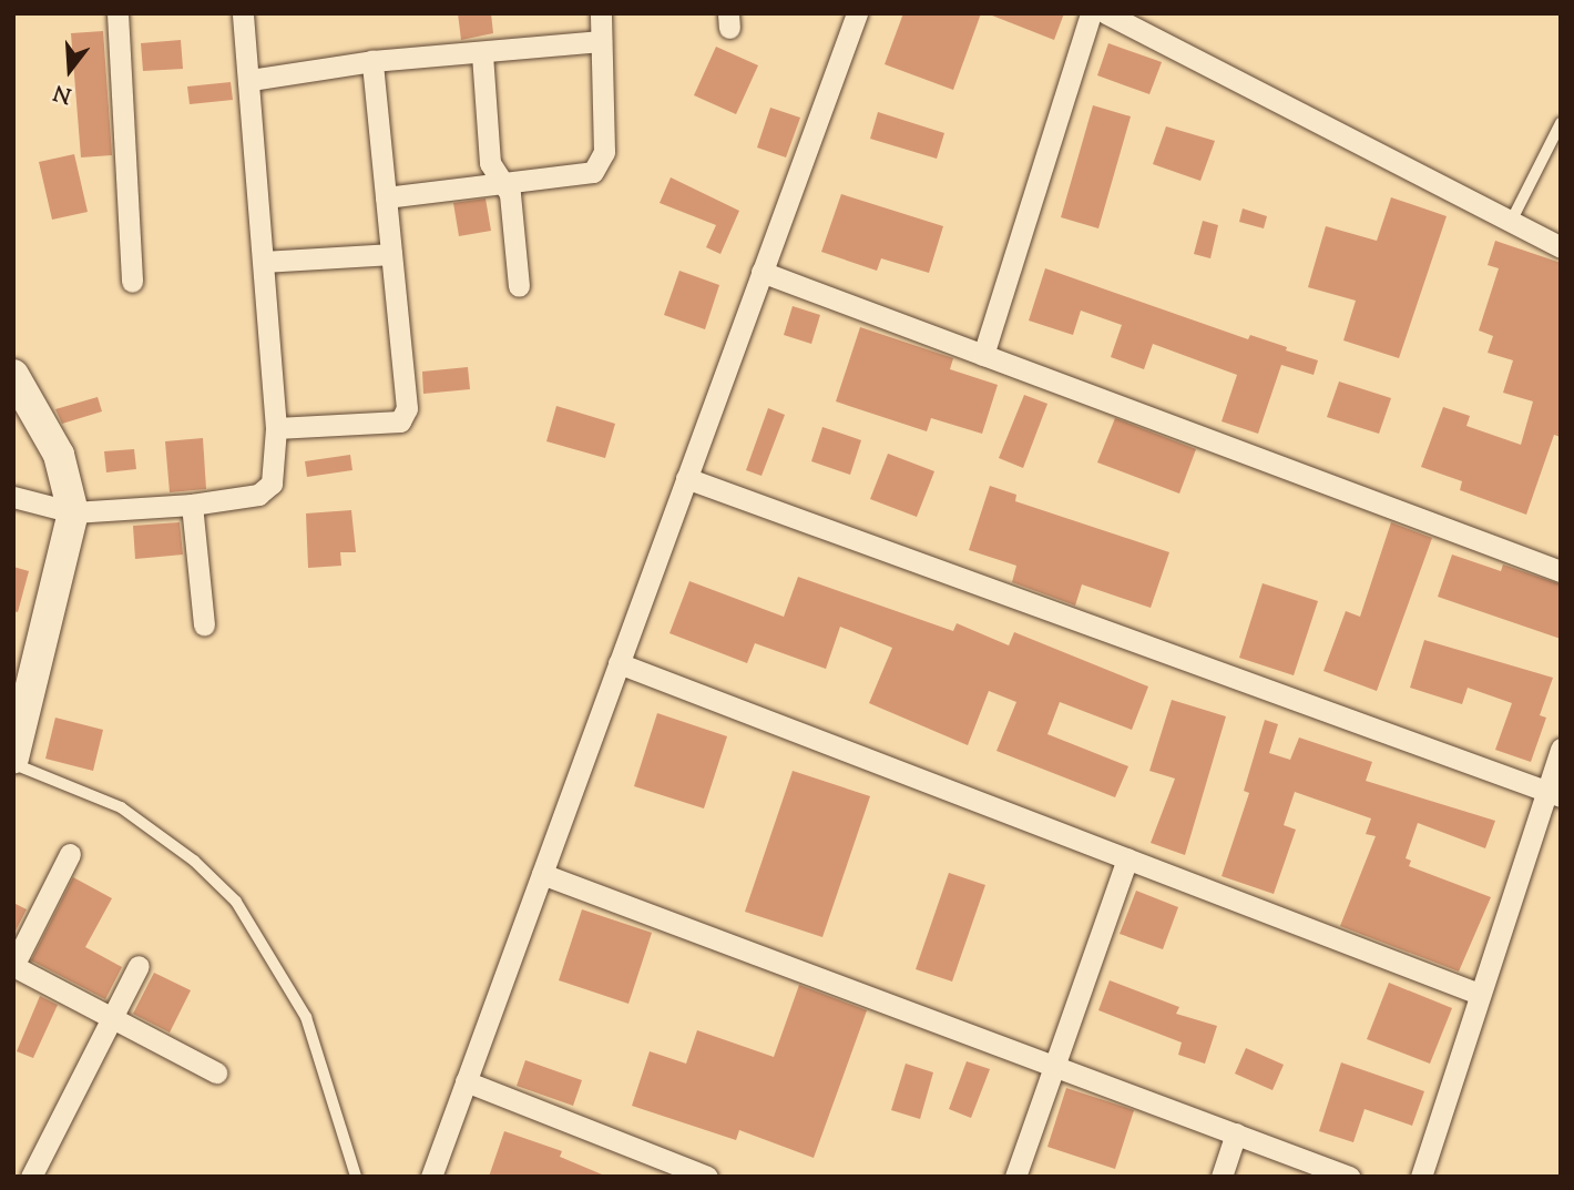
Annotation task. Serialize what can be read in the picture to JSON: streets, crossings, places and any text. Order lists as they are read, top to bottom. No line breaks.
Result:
{"north":"bottom"}
